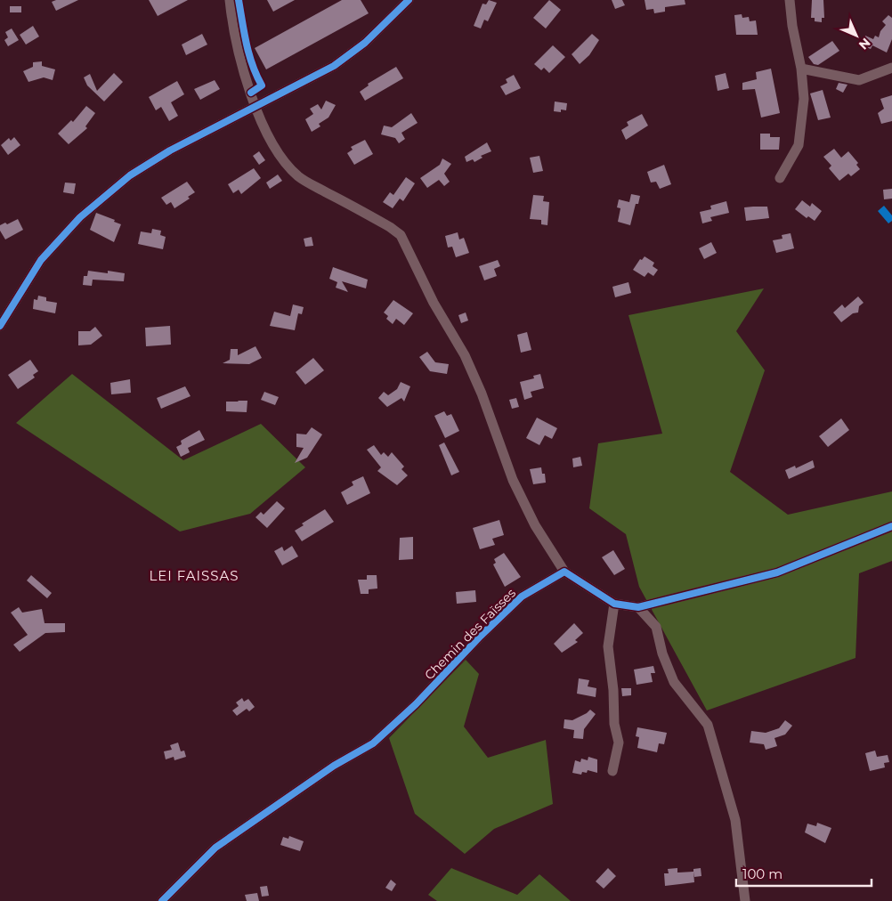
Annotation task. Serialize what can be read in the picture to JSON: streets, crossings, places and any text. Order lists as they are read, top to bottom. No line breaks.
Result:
{"streets":{"street":["Chemin des Faïsses"]},"districts":["LEI FAISSAS"],"scale_bar":"100 m","north":"bottom right"}
